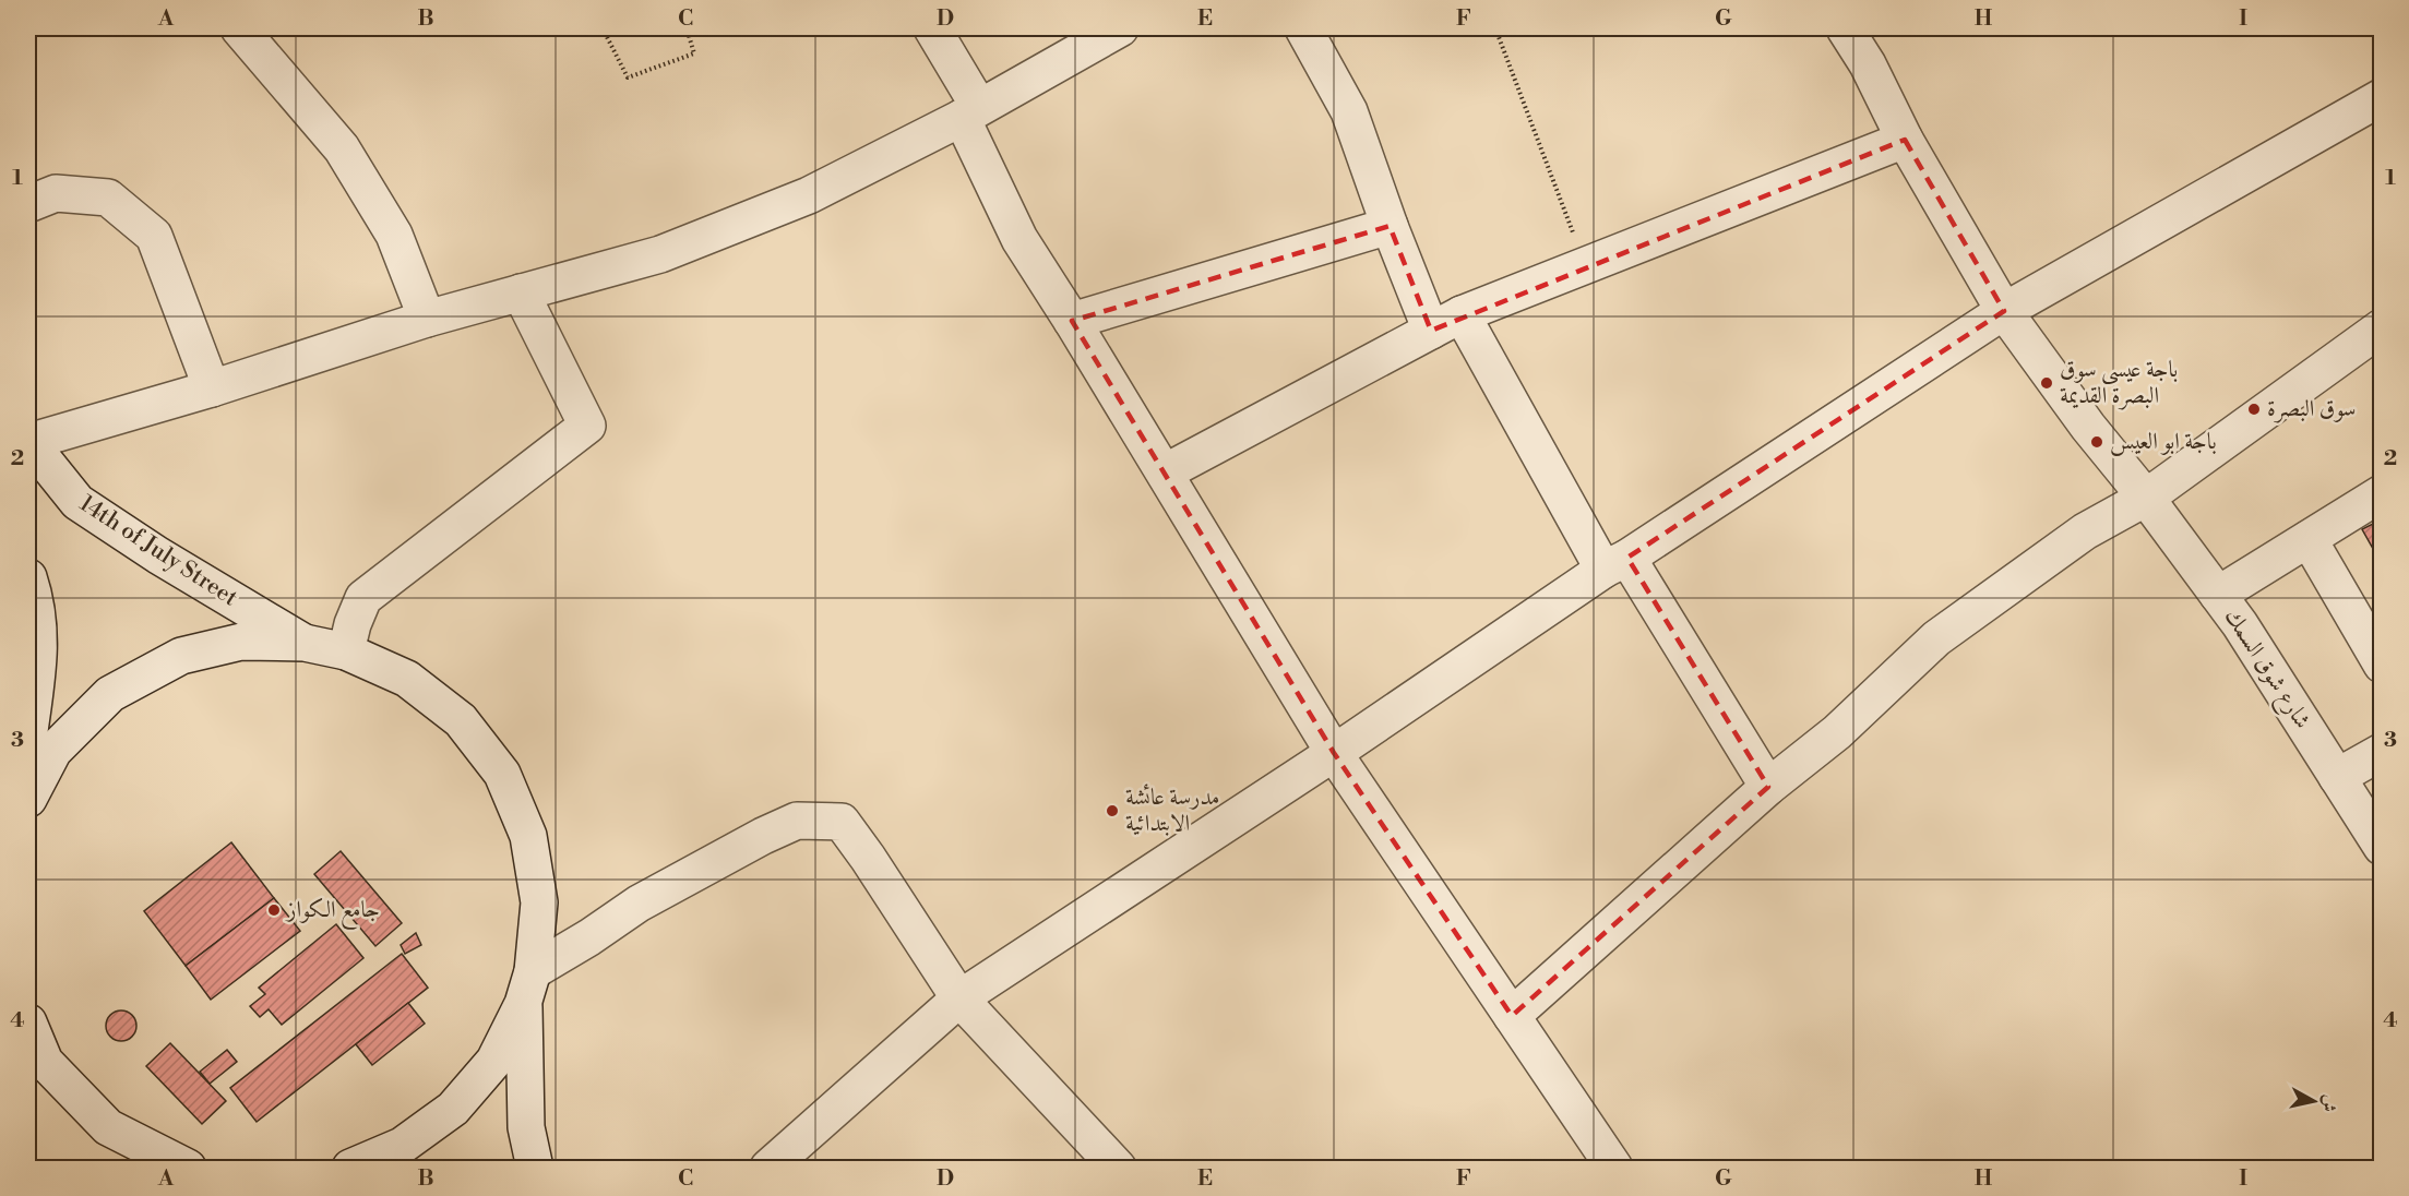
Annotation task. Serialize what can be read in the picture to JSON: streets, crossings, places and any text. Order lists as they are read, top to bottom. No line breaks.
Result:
{"streets":{"street":["14th of July Street","شارع شوق السمك"]},"places":["باجة عيسى سوق البصرة القديمة","سوق البصرة","باجة ابو العيس","مدرسة عائشة الابتدائية","جامع الكواز"],"north":"right","grid":{"columns":["A","B","C","D","E","F","G","H","I"],"rows":["1","2","3","4"]}}
